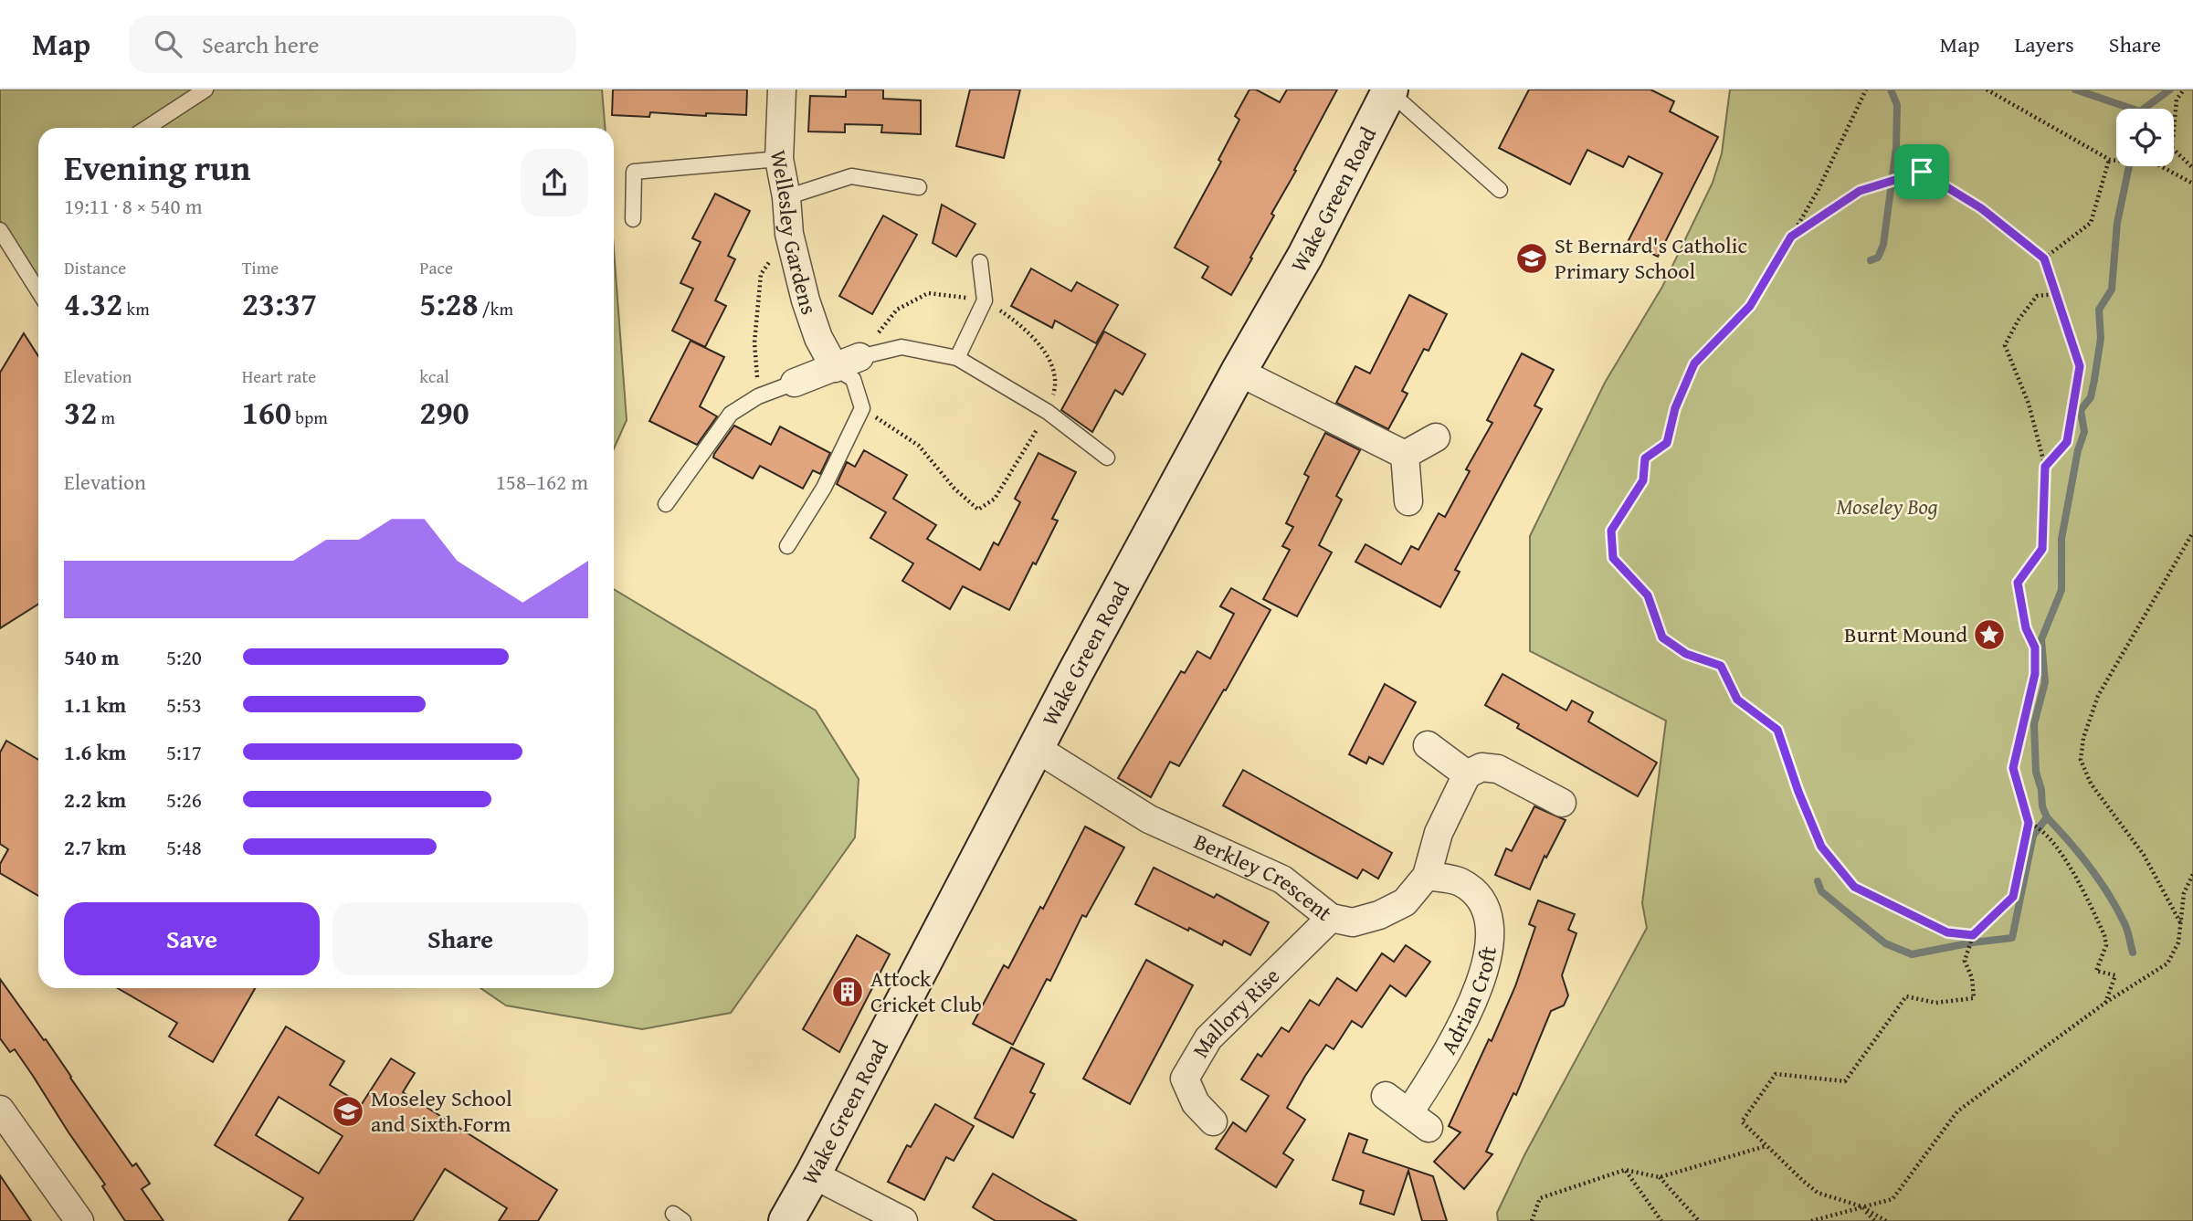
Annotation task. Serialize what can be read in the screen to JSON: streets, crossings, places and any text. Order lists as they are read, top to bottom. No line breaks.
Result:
{"streets":{"street":["Wake Green Road","Wellesley Gardens","Berkley Crescent","Adrian Croft","Mallory Rise"]},"crossings":[["Wake Green Road","Berkley Crescent"],["Berkley Crescent","Adrian Croft"],["Berkley Crescent","Mallory Rise"]],"parks":["Moseley Bog"],"places":{"school or university":["St Bernard's Catholic Primary School","Moseley School and Sixth Form"],"place":["Burnt Mound"],"building":["Attock Cricket Club"]},"page":{"header":"Map","search":"Search here","nav":["Map","Layers","Share"],"heading":["Evening run","19:11 · 8 × 540 m"],"stats":[["Distance","4.32 km"],["Time","23:37"],["Pace","5:28 /km"],["Elevation","32 m"],["Heart rate","160 bpm"],["kcal","290"]],"chart":["Elevation","158–162 m"],"list":[{"name":"540 m","note":"5:20"},{"name":"1.1 km","note":"5:53"},{"name":"1.6 km","note":"5:17"},{"name":"2.2 km","note":"5:26"},{"name":"2.7 km","note":"5:48"}],"buttons":["Save","Share"]}}
